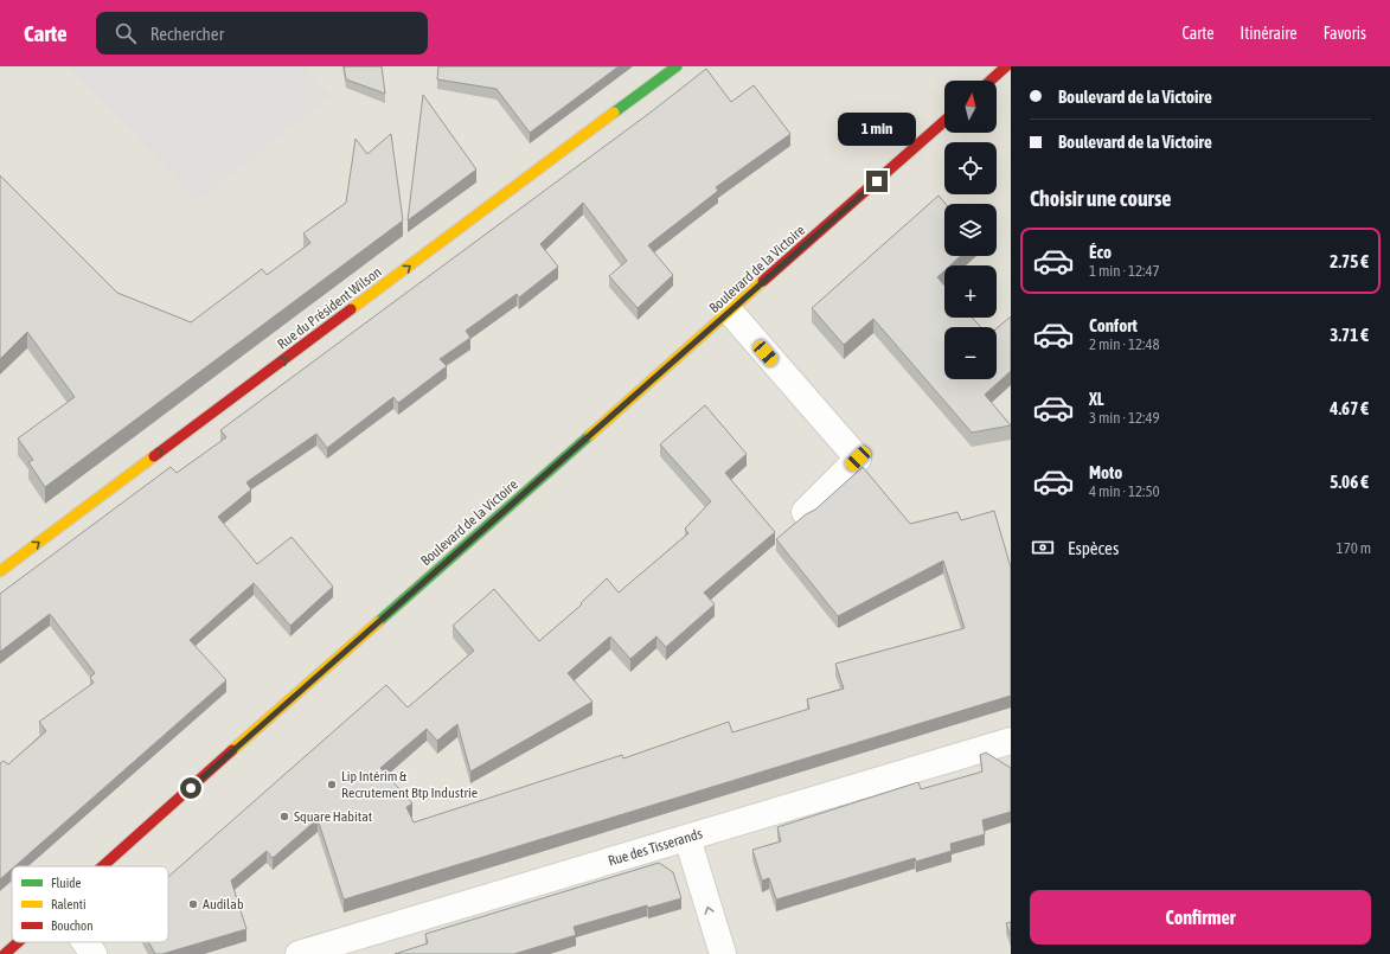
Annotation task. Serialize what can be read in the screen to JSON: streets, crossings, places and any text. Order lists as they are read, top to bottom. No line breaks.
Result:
{"streets":{"main road":["Boulevard de la Victoire","Rue du Président Wilson"],"street":["Rue des Tisserands"]},"one_way":["Rue du Président Wilson"],"places":["Lip Intérim & Recrutement Btp Industrie","Square Habitat","Audilab"],"legend":["Fluide","Ralenti","Bouchon"],"north":"top","page":{"header":"Carte","search":"Rechercher","nav":["Carte","Itinéraire","Favoris"],"banner":["Boulevard de la Victoire","Boulevard de la Victoire"],"map_buttons":["+","−"],"bubble":"1 min","heading":"Choisir une course","list":[{"name":"Éco","note":"1 min · 12:47","value":"2.75 €"},{"name":"Confort","note":"2 min · 12:48","value":"3.71 €"},{"name":"XL","note":"3 min · 12:49","value":"4.67 €"},{"name":"Moto","note":"4 min · 12:50","value":"5.06 €"}],"pay":["Espèces","170 m"],"buttons":"Confirmer"}}
